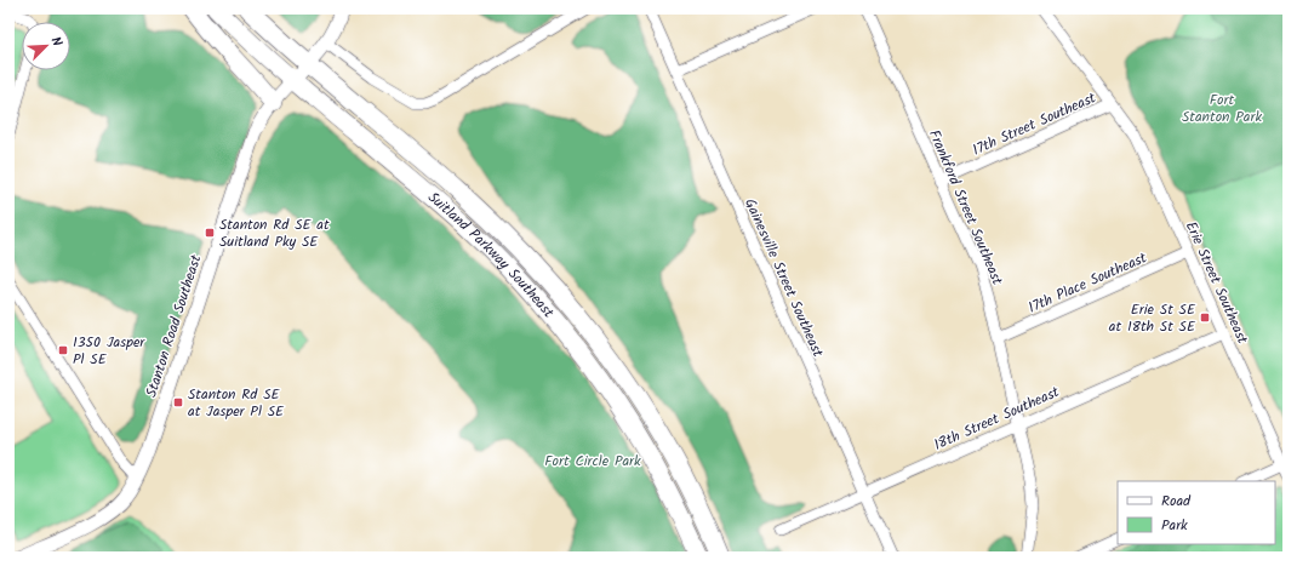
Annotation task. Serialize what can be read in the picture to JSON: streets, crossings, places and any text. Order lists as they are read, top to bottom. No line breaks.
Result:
{"streets":{"highway":["Suitland Parkway Southeast"],"street":["17th Street Southeast","Frankford Street Southeast","Gainesville Street Southeast","17th Place Southeast","Erie Street Southeast","Stanton Road Southeast","18th Street Southeast"]},"crossings":[["17th Street Southeast","Frankford Street Southeast"],["17th Street Southeast","Erie Street Southeast"],["Frankford Street Southeast","17th Place Southeast"],["Frankford Street Southeast","18th Street Southeast"],["Suitland Parkway Southeast","Stanton Road Southeast"],["Gainesville Street Southeast","18th Street Southeast"],["17th Place Southeast","Erie Street Southeast"],["Erie Street Southeast","18th Street Southeast"]],"parks":["Fort Stanton Park","Fort Circle Park"],"places":{"transit":["Stanton Rd SE at Suitland Pky SE","Erie St SE at 18th St SE","1350 Jasper Pl SE","Stanton Rd SE at Jasper Pl SE"]},"legend":["Road","Park"],"north":"top right"}
